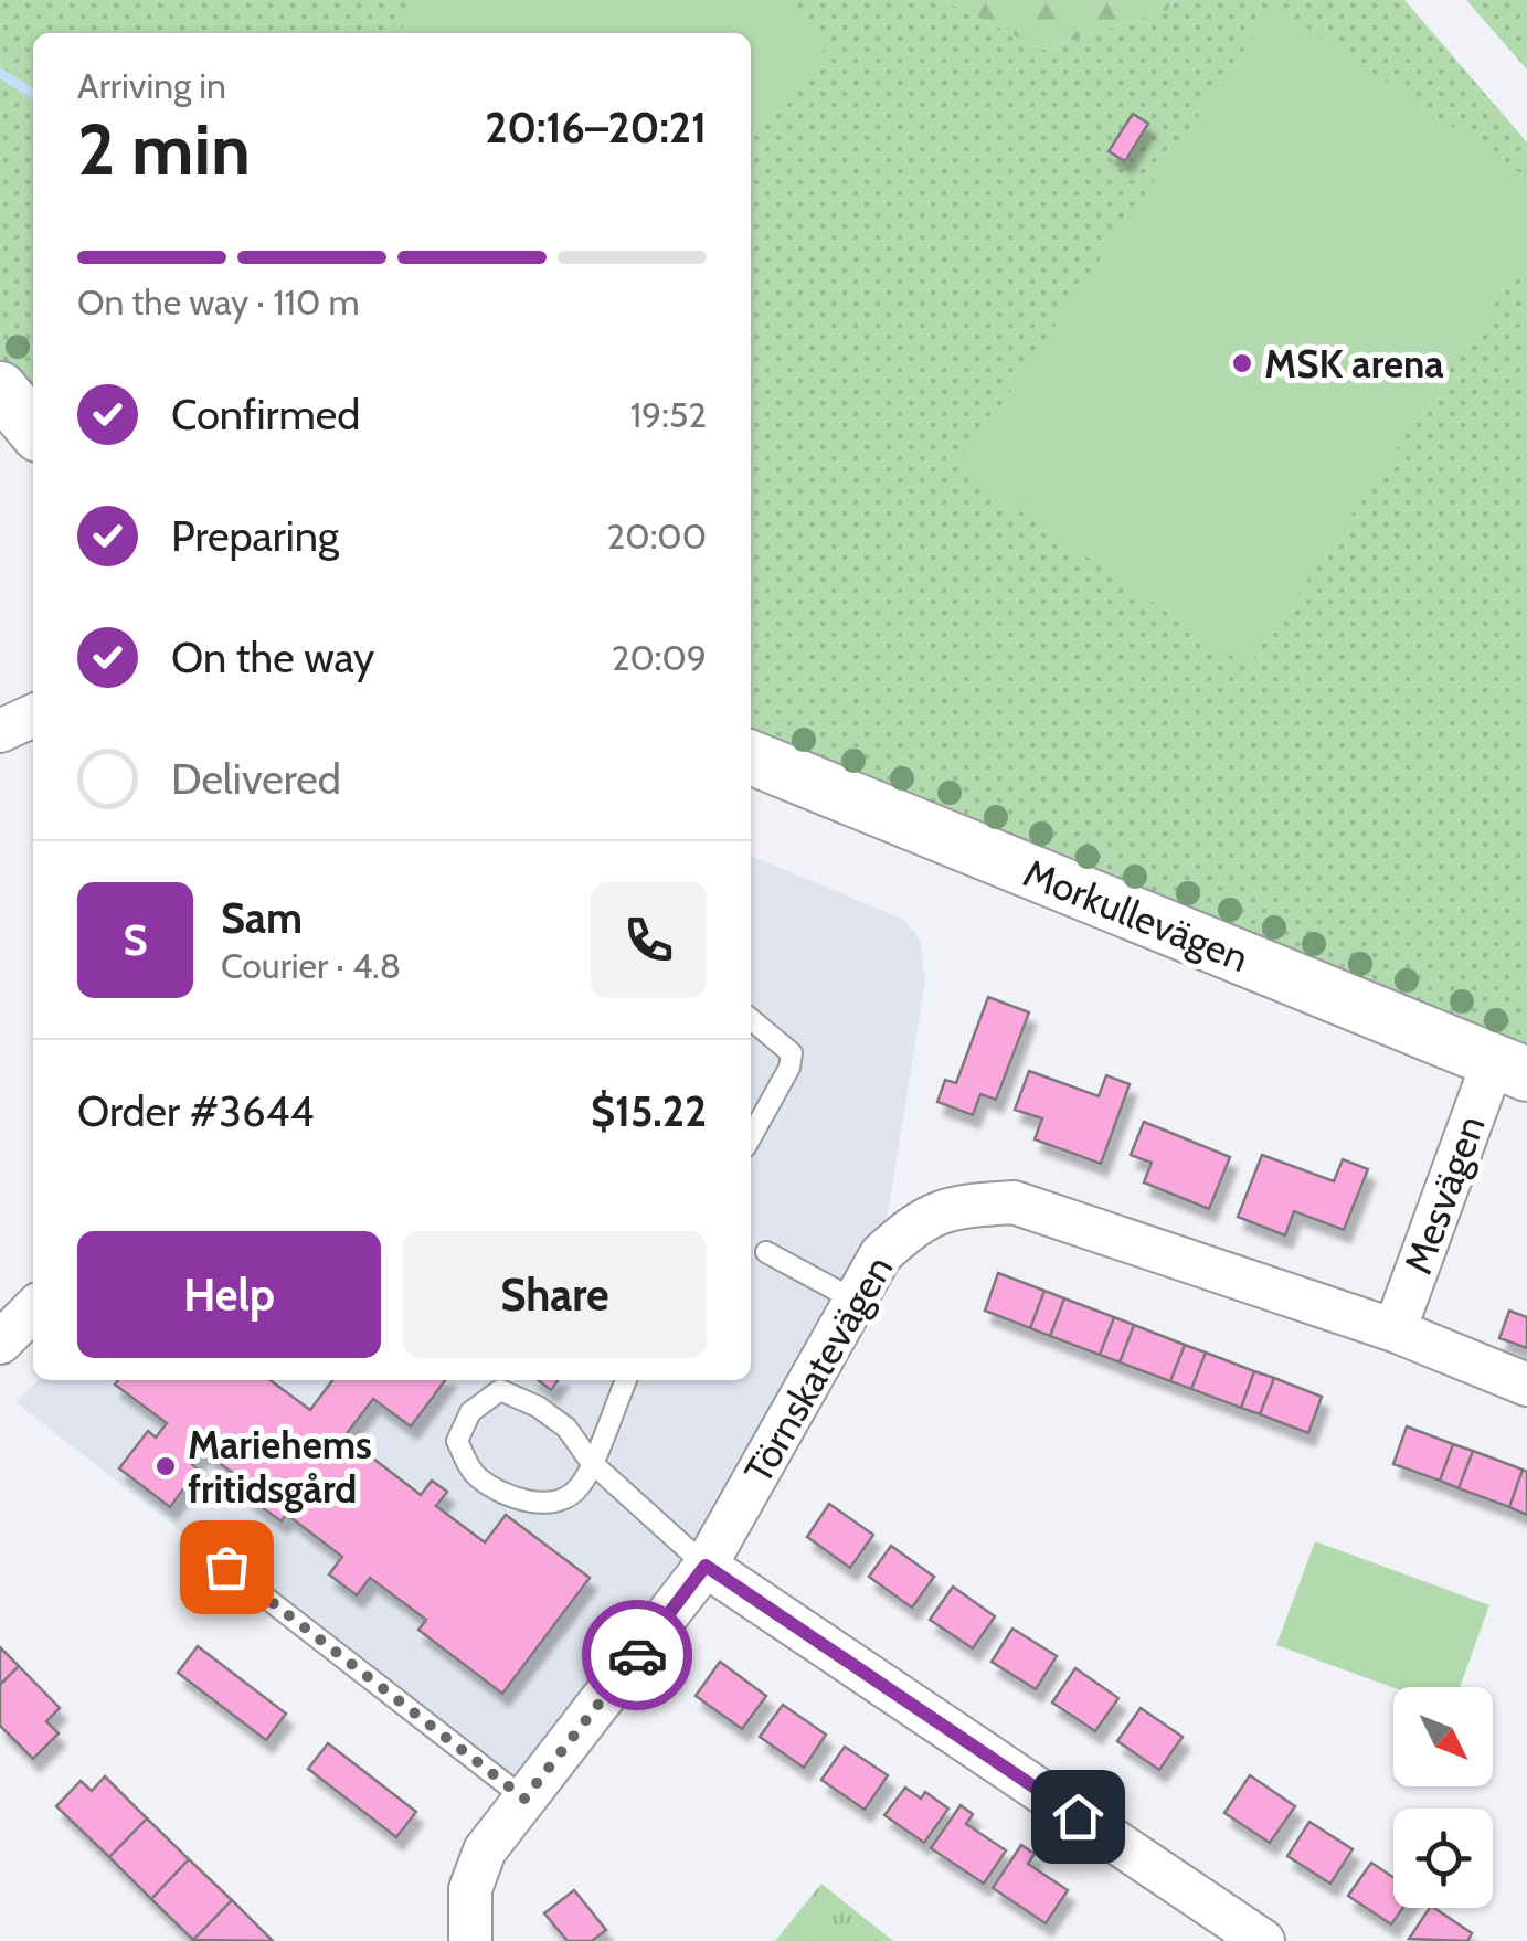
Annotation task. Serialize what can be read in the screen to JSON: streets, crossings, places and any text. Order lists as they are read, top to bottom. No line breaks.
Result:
{"streets":{"street":["Morkullevägen","Mesvägen","Törnskatevägen"]},"crossings":[["Morkullevägen","Mesvägen"],["Mesvägen","Törnskatevägen"]],"places":["MSK arena","Mariehems fritidsgård"],"north":"bottom right","page":{"heading":["2 min","Arriving in","20:16–20:21"],"panel":["Sam","Courier · 4.8","Order #3644","$15.22"],"bar":"On the way · 110 m","list":[["Confirmed","19:52"],["Preparing","20:00"],["On the way","20:09"],"Delivered"],"round":"S","buttons":["Help","Share"]}}
